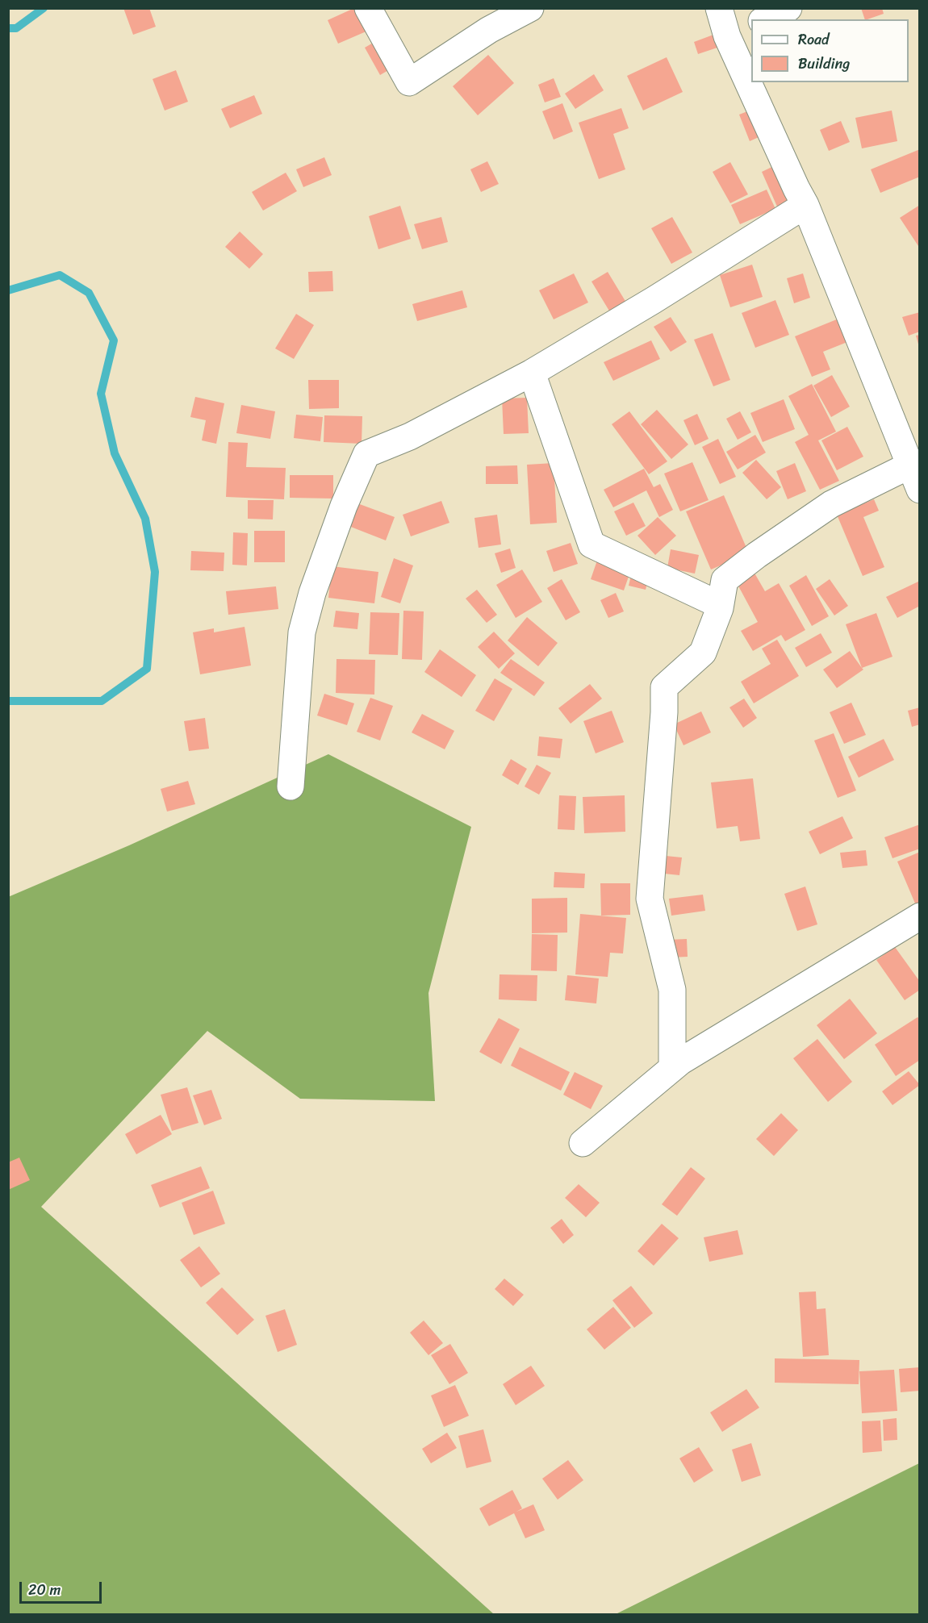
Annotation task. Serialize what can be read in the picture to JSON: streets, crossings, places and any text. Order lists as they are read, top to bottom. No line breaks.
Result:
{"legend":["Road","Building"],"scale_bar":"20 m"}
